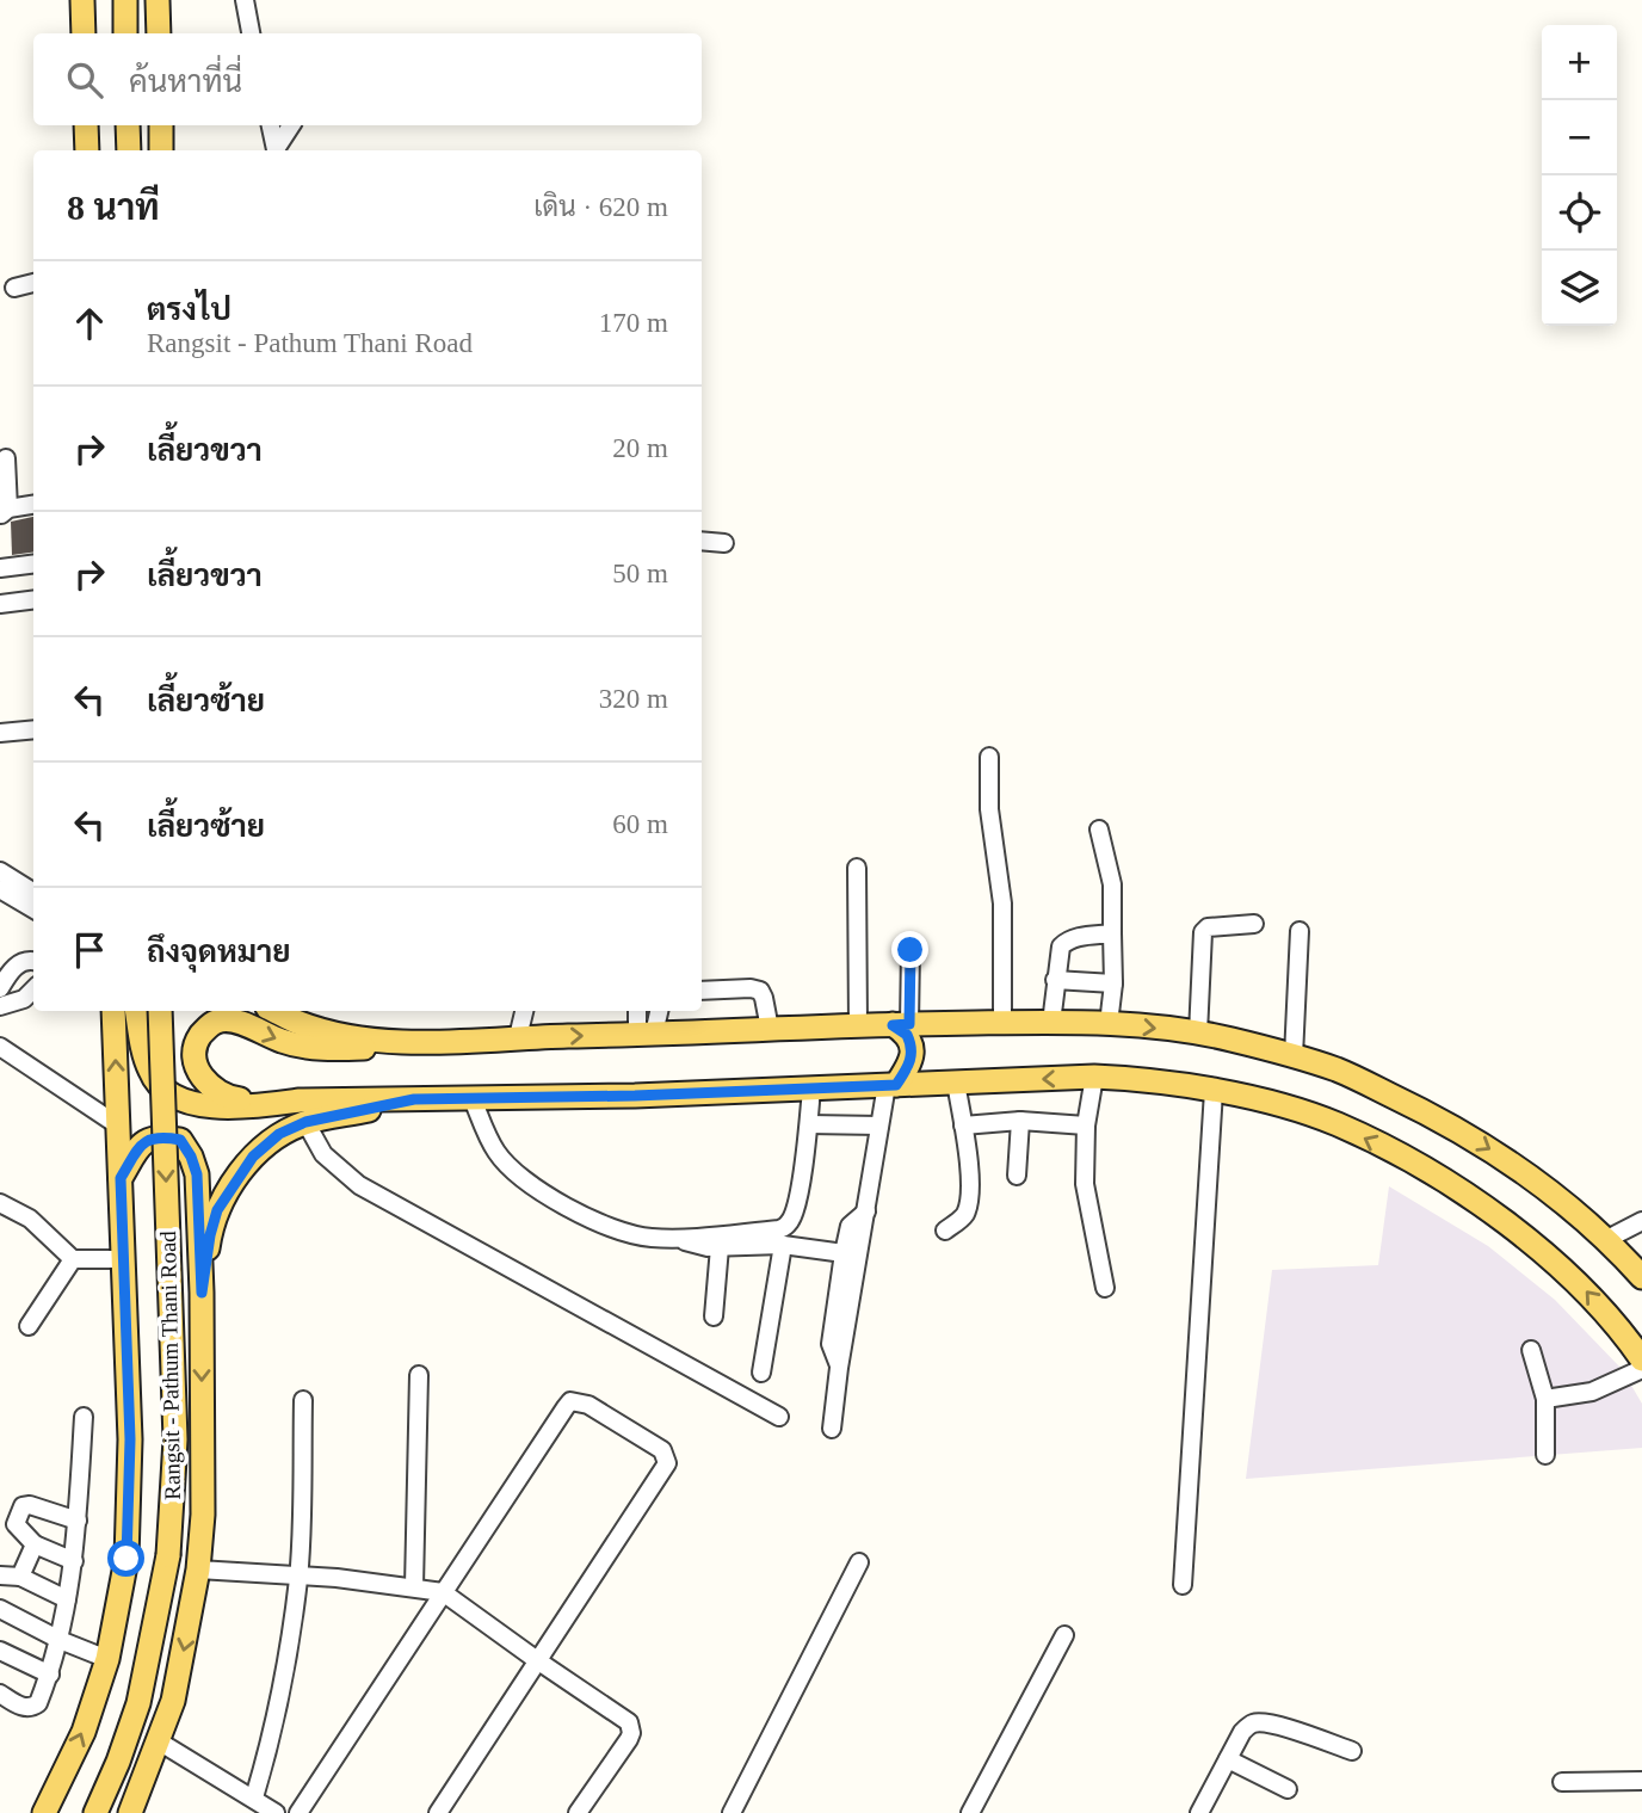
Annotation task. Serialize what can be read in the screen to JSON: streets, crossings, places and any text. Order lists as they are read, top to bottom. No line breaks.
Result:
{"streets":{"main road":["Rangsit - Pathum Thani Road"]},"page":{"map_buttons":["+","−"],"search":"ค้นหาที่นี่","heading":["8 นาที","เดิน · 620 m"],"list":[["ตรงไป","Rangsit - Pathum Thani Road","170 m"],["เลี้ยวขวา","20 m"],["เลี้ยวขวา","50 m"],["เลี้ยวซ้าย","320 m"],["เลี้ยวซ้าย","60 m"],"ถึงจุดหมาย"]}}
